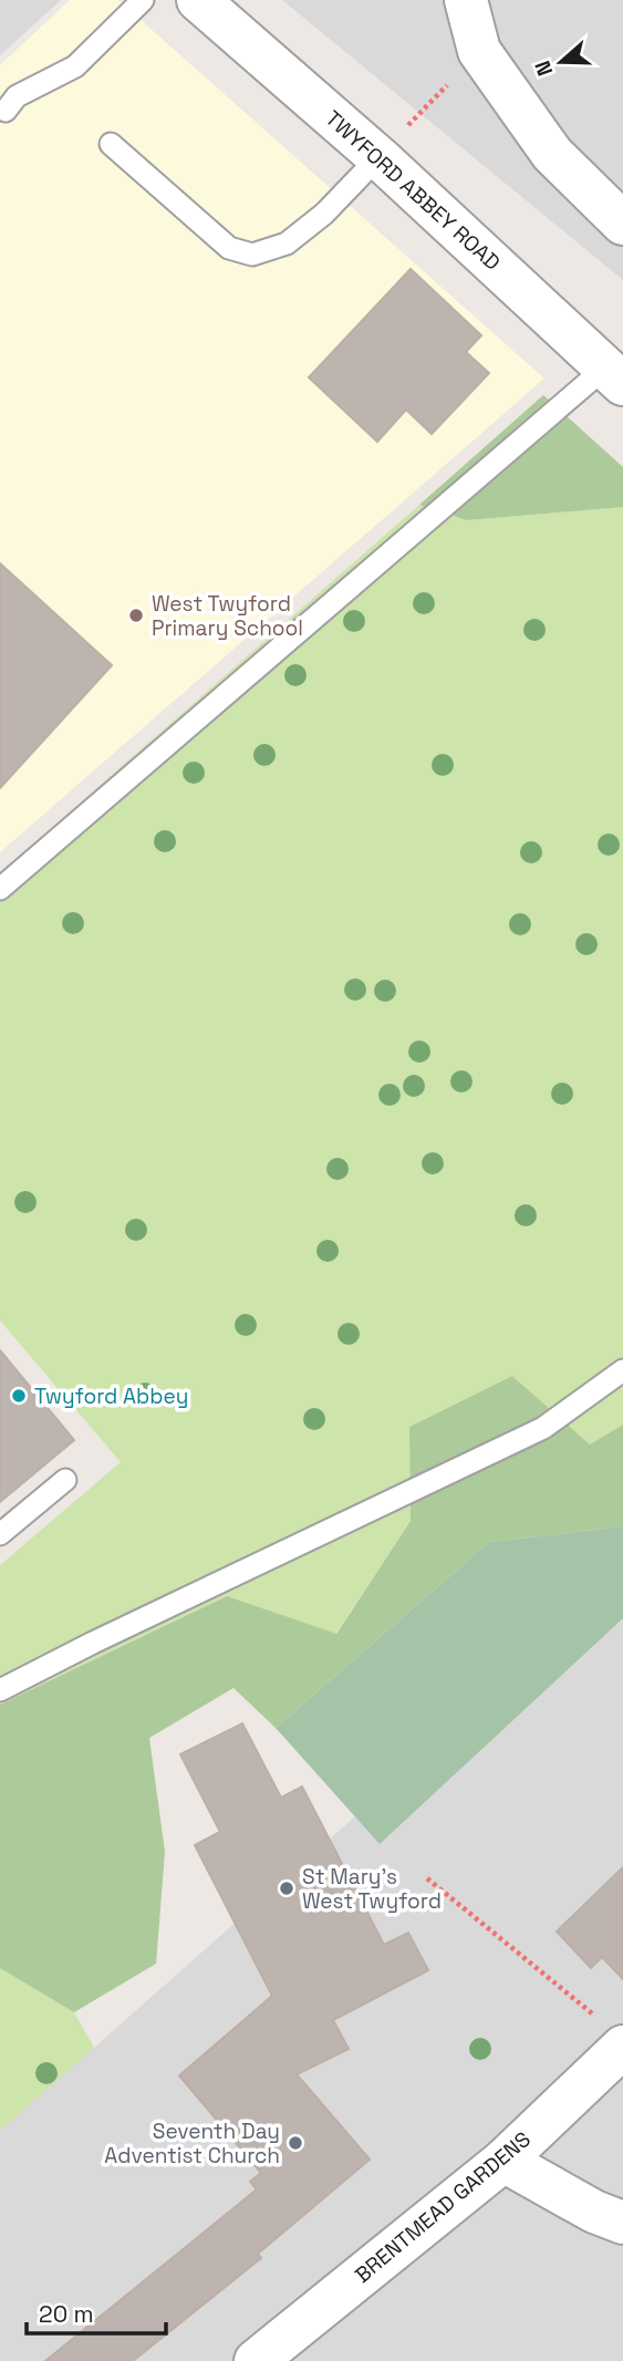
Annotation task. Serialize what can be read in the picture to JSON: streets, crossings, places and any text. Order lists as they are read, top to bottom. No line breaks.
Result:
{"streets":{"street":["TWYFORD ABBEY ROAD","BRENTMEAD GARDENS"]},"places":["West Twyford Primary School","Twyford Abbey","St Mary's West Twyford","Seventh Day Adventist Church"],"scale_bar":"20 m","north":"left"}
